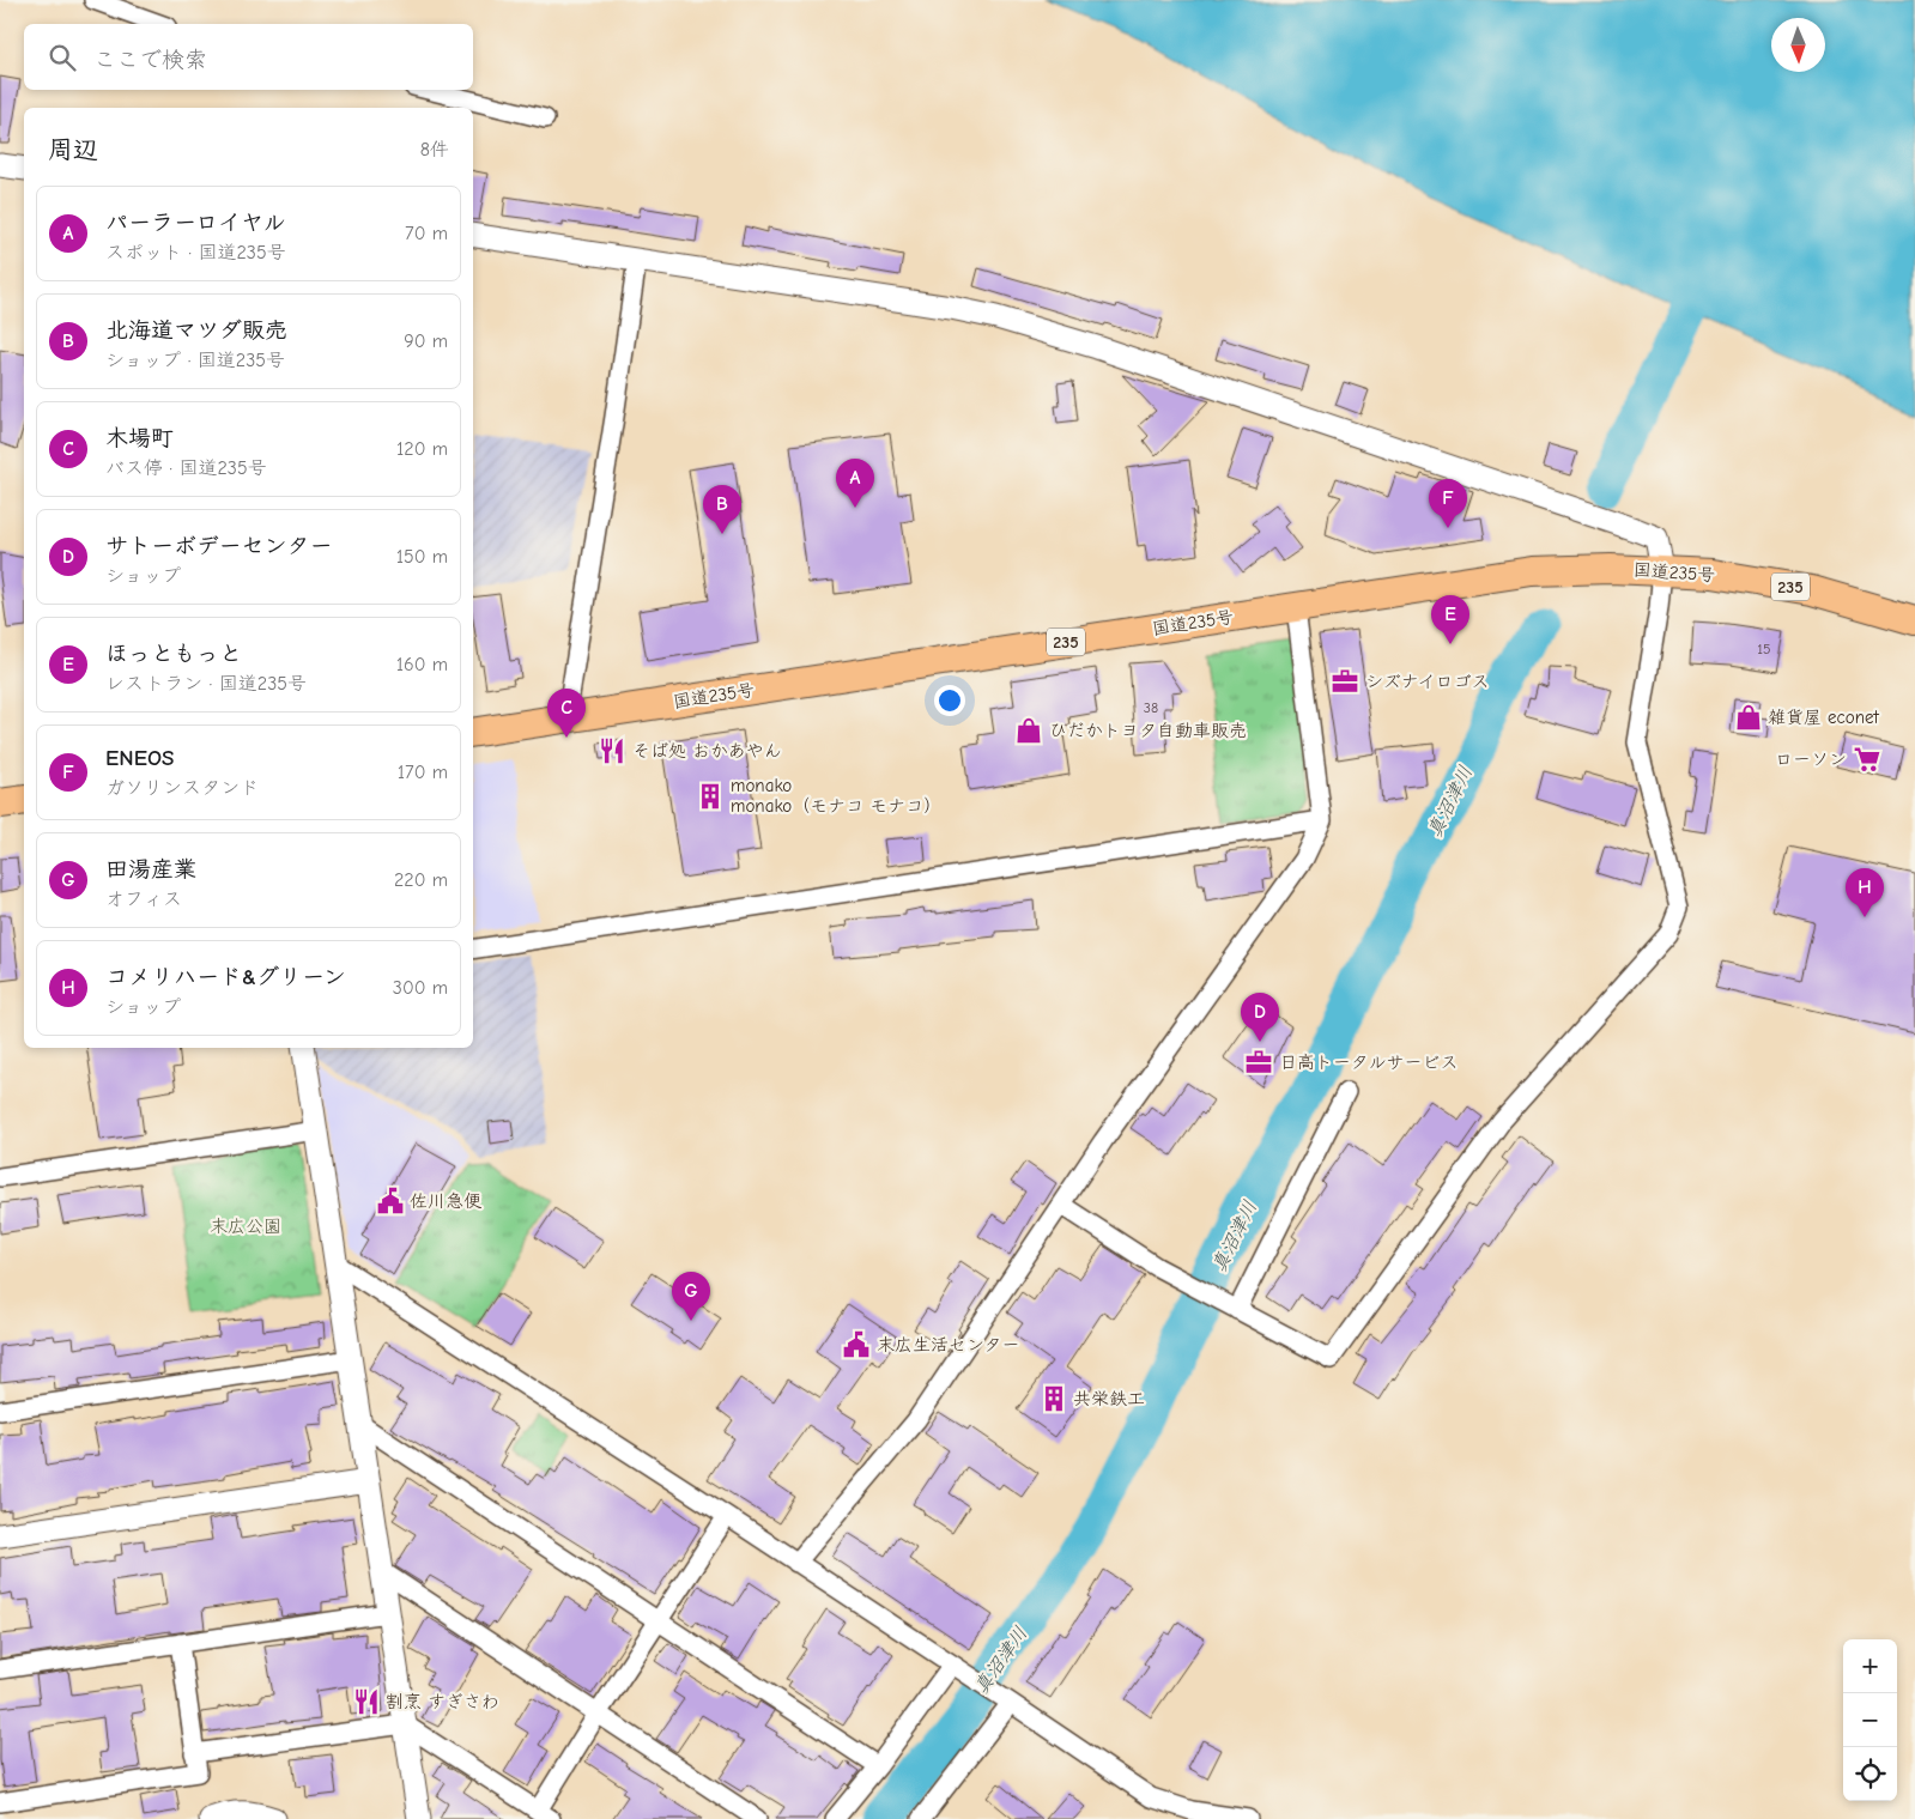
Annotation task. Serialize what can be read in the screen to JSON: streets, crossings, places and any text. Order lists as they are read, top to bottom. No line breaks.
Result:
{"streets":{"highway":["国道235号","235"]},"water":["真沼津川"],"parks":["末広公園"],"places":{"office":["シズナイロゴス","日高トータルサービス"],"shop":["雑貨屋 econet","ひだかトヨタ自動車販売"],"restaurant":["そば処 おかあやん","割烹 すぎさわ"],"supermarket":["ローソン"],"building":["monako monako（モナコ モナコ）","共栄鉄工"],"public building":["佐川急便","末広生活センター"]},"house_numbers":["15","38"],"north":"bottom","page":{"search":"ここで検索","heading":["周辺","8件"],"list":[{"mark":"A","name":"パーラーロイヤル","note":"スポット · 国道235号","value":"70 m"},{"mark":"B","name":"北海道マツダ販売","note":"ショップ · 国道235号","value":"90 m"},{"mark":"C","name":"木場町","note":"バス停 · 国道235号","value":"120 m"},{"mark":"D","name":"サトーボデーセンター","note":"ショップ","value":"150 m"},{"mark":"E","name":"ほっともっと","note":"レストラン · 国道235号","value":"160 m"},{"mark":"F","name":"ENEOS","note":"ガソリンスタンド","value":"170 m"},{"mark":"G","name":"田湯産業","note":"オフィス","value":"220 m"},{"mark":"H","name":"コメリハード&グリーン","note":"ショップ","value":"300 m"}],"pins":["A","F","B","E","C","H","D","G"],"map_buttons":["+","−"]}}
